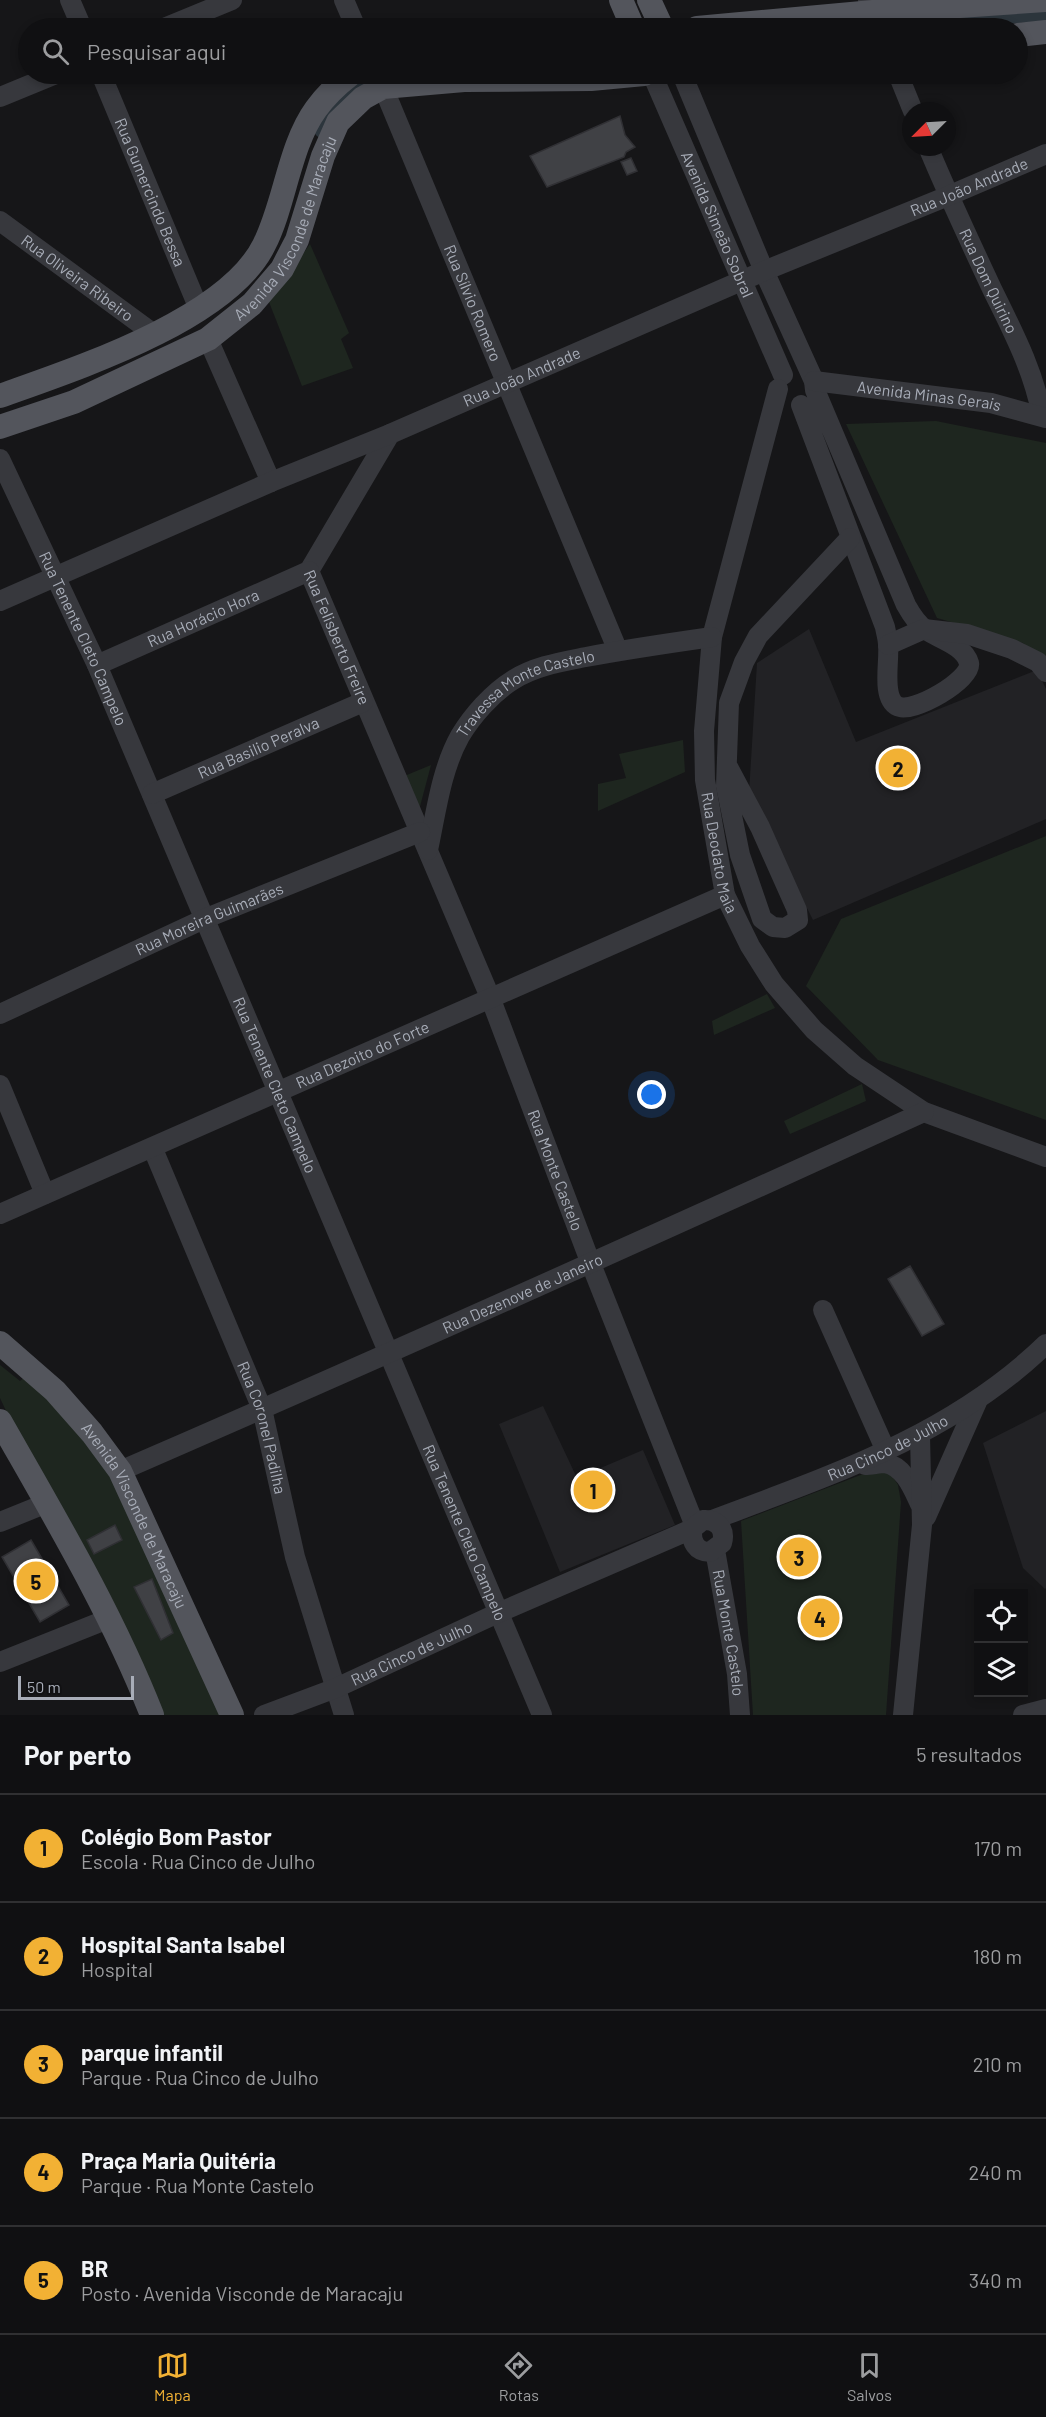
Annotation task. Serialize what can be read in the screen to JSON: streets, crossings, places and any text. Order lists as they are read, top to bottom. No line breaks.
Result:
{"streets":{"main road":["Avenida Visconde de Maracaju"],"street":["Rua João Andrade","Rua Gumercindo Bessa","Avenida Simeão Sobral","Rua Oliveira Ribeiro","Rua Dom Quirino","Rua Sílvio Romero","Avenida Minas Gerais","Rua Horácio Hora","Rua Felisberto Freire","Rua Tenente Cleto Campelo","Travessa Monte Castelo","Rua Basilio Peralva","Rua Deodato Maia","Rua Moreira Guimarães","Rua Dezoito do Forte","Rua Monte Castelo","Rua Dezenove de Janeiro","Rua Coronel Padilha","Rua Cinco de Julho"]},"crossings":[["Rua João Andrade","Avenida Simeão Sobral"],["Rua João Andrade","Rua Dom Quirino"],["Rua João Andrade","Rua Sílvio Romero"],["Rua João Andrade","Rua Felisberto Freire"],["Rua João Andrade","Rua Tenente Cleto Campelo"],["Rua Gumercindo Bessa","Avenida Visconde de Maracaju"],["Avenida Simeão Sobral","Avenida Minas Gerais"],["Avenida Simeão Sobral","Rua Deodato Maia"],["Avenida Visconde de Maracaju","Rua Oliveira Ribeiro"],["Avenida Visconde de Maracaju","Rua Sílvio Romero"],["Avenida Visconde de Maracaju","Rua Dezenove de Janeiro"],["Rua Dom Quirino","Avenida Minas Gerais"],["Rua Sílvio Romero","Travessa Monte Castelo"],["Avenida Minas Gerais","Rua Deodato Maia"],["Rua Horácio Hora","Rua Felisberto Freire"],["Rua Horácio Hora","Rua Tenente Cleto Campelo"],["Rua Felisberto Freire","Travessa Monte Castelo"],["Rua Felisberto Freire","Rua Basilio Peralva"],["Rua Felisberto Freire","Rua Moreira Guimarães"],["Rua Felisberto Freire","Rua Monte Castelo"],["Rua Tenente Cleto Campelo","Rua Basilio Peralva"],["Rua Tenente Cleto Campelo","Rua Moreira Guimarães"],["Rua Tenente Cleto Campelo","Rua Dezoito do Forte"],["Rua Tenente Cleto Campelo","Rua Dezenove de Janeiro"],["Rua Tenente Cleto Campelo","Rua Cinco de Julho"],["Travessa Monte Castelo","Rua Deodato Maia"],["Travessa Monte Castelo","Rua Moreira Guimarães"],["Travessa Monte Castelo","Rua Monte Castelo"],["Rua Deodato Maia","Rua Dezoito do Forte"],["Rua Deodato Maia","Rua Dezenove de Janeiro"],["Rua Moreira Guimarães","Rua Monte Castelo"],["Rua Dezoito do Forte","Rua Monte Castelo"],["Rua Dezoito do Forte","Rua Coronel Padilha"],["Rua Monte Castelo","Rua Dezenove de Janeiro"],["Rua Monte Castelo","Rua Cinco de Julho"],["Rua Dezenove de Janeiro","Rua Coronel Padilha"],["Rua Coronel Padilha","Rua Cinco de Julho"]],"scale_bar":"50 m","north":"bottom left","page":{"search":"Pesquisar aqui","pins":["2","1","3","5","4"],"scale":"50 m","heading":["Por perto","5 resultados"],"list":[{"mark":"1","name":"Colégio Bom Pastor","note":"Escola · Rua Cinco de Julho","value":"170 m"},{"mark":"2","name":"Hospital Santa Isabel","note":"Hospital","value":"180 m"},{"mark":"3","name":"parque infantil","note":"Parque · Rua Cinco de Julho","value":"210 m"},{"mark":"4","name":"Praça Maria Quitéria","note":"Parque · Rua Monte Castelo","value":"240 m"},{"mark":"5","name":"BR","note":"Posto · Avenida Visconde de Maracaju","value":"340 m"}],"nav":["Mapa","Rotas","Salvos"]}}
